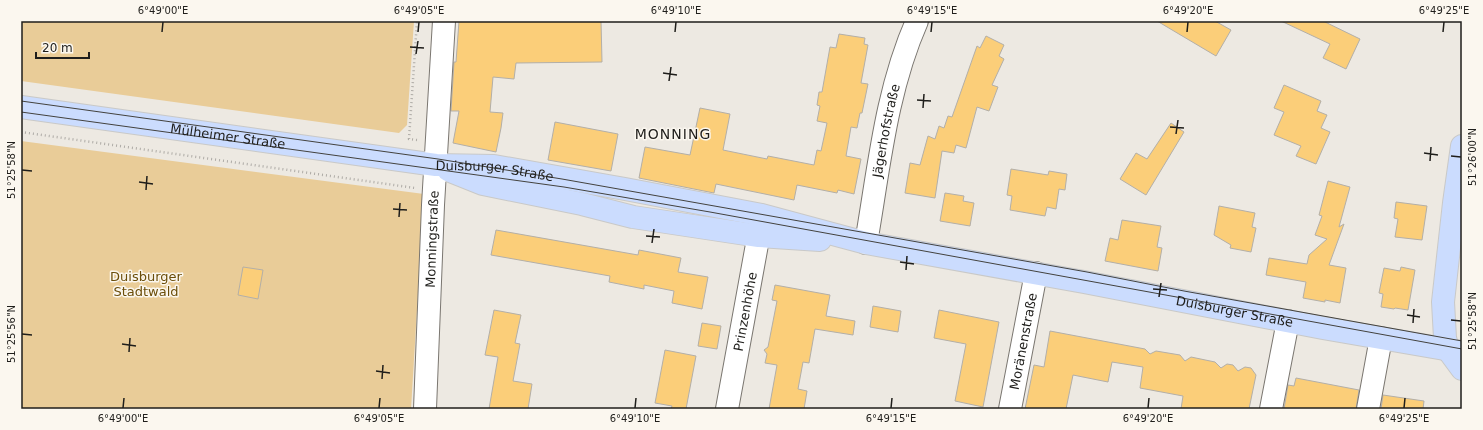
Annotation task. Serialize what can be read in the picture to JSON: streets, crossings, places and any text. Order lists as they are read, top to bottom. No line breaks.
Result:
{"streets":{"main road":["Mülheimer Straße","Duisburger Straße"],"street":["Jägerhofstraße","Monningstraße","Prinzenhöhe","Moränenstraße"]},"crossings":[["Jägerhofstraße","Duisburger Straße"],["Mülheimer Straße","Duisburger Straße"],["Mülheimer Straße","Monningstraße"],["Duisburger Straße","Monningstraße"],["Duisburger Straße","Prinzenhöhe"],["Duisburger Straße","Moränenstraße"]],"districts":["MONNING"],"parks":["Duisburger Stadtwald"],"scale_bar":"20 m","coordinates":["6°49'00\"E","6°49'05\"E","6°49'10\"E","6°49'15\"E","6°49'20\"E","6°49'25\"E","51°26'00\"N","51°25'58\"N","51°25'56\"N"]}
